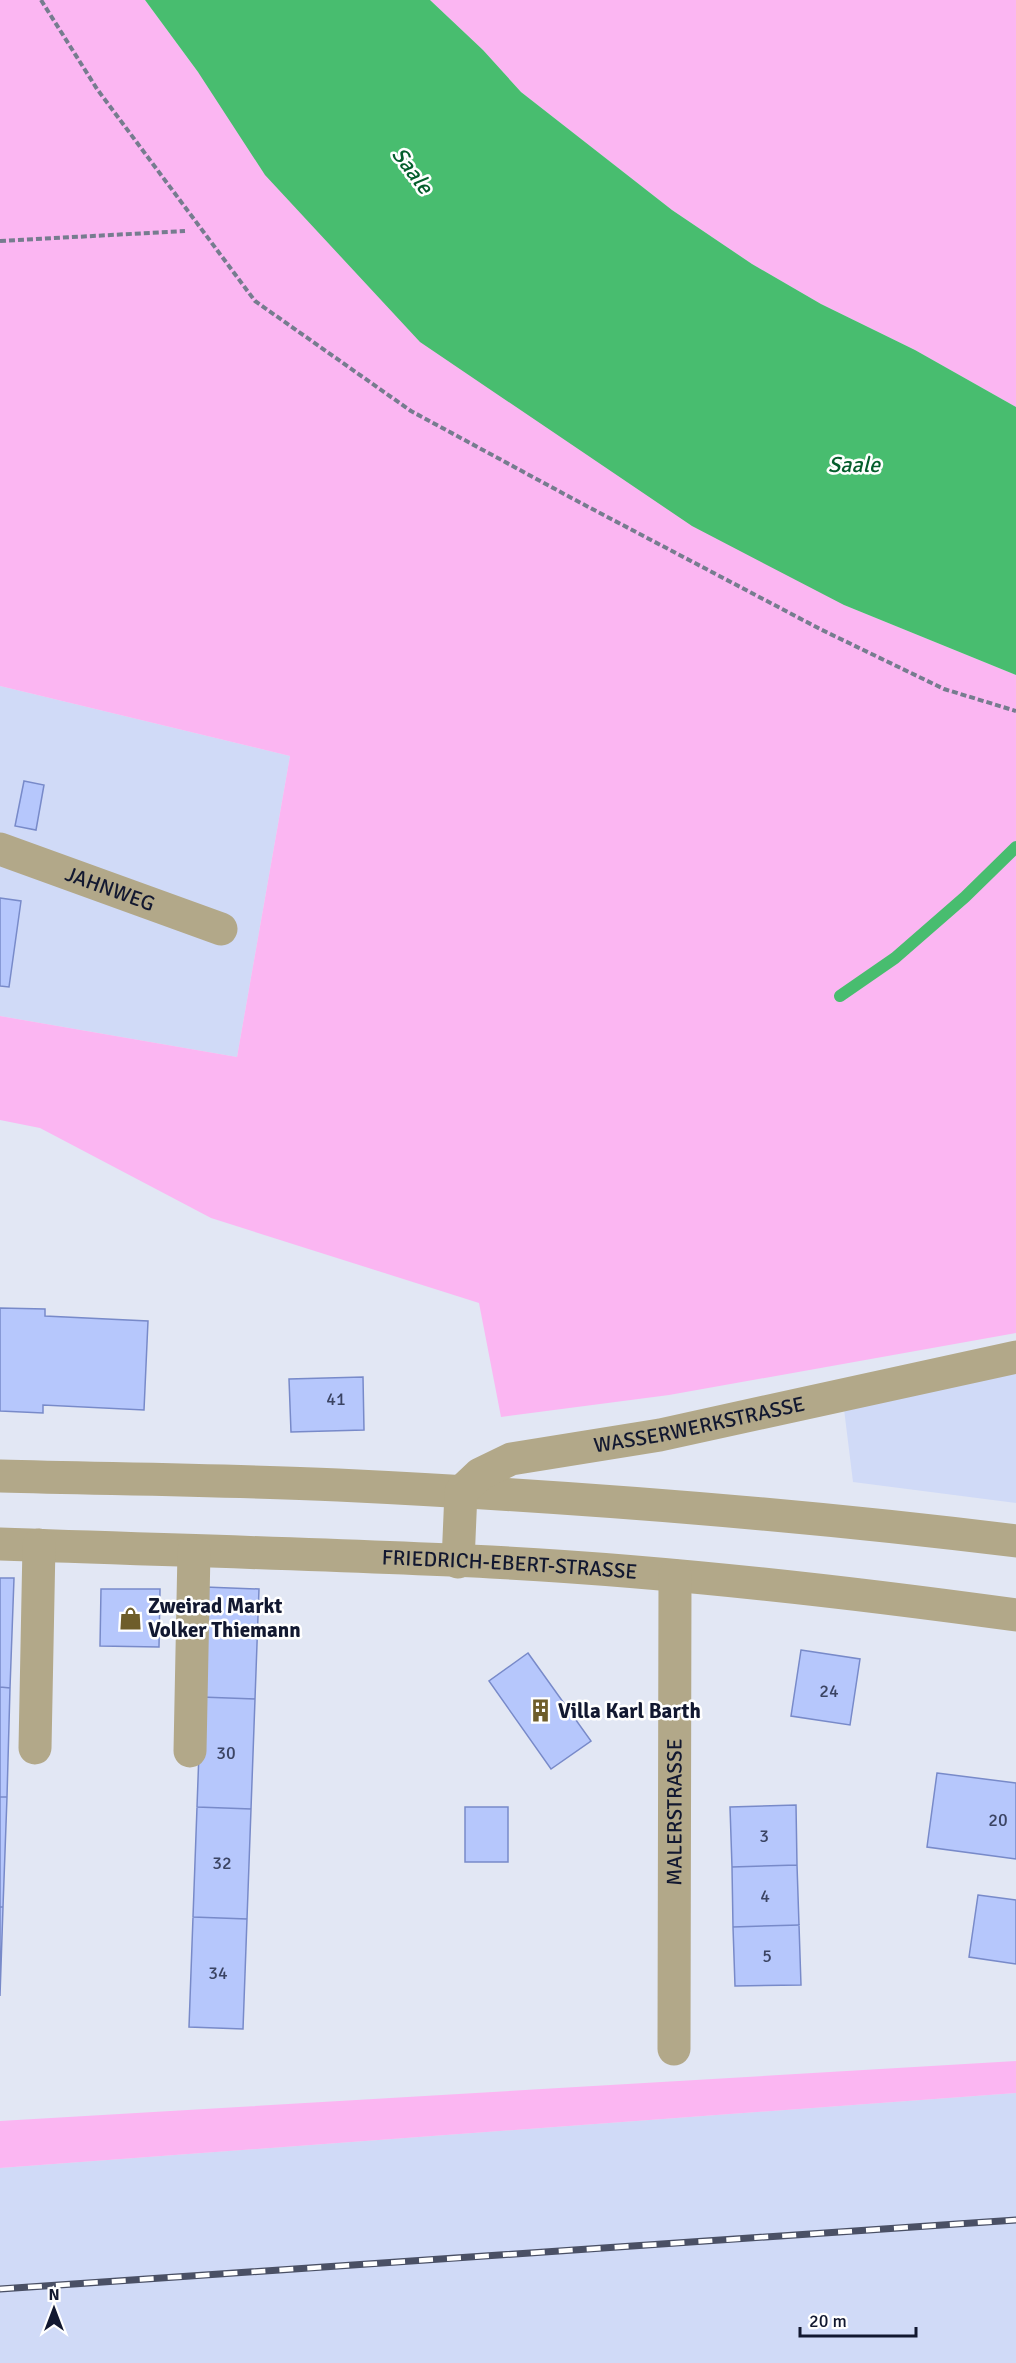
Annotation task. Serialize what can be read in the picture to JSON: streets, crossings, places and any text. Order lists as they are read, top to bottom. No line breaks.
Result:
{"streets":{"street":["JAHNWEG","WASSERWERKSTRASSE","FRIEDRICH-EBERT-STRASSE","MALERSTRASSE"]},"crossings":[["FRIEDRICH-EBERT-STRASSE","MALERSTRASSE"]],"water":["Saale"],"places":{"shop":["Zweirad Markt Volker Thiemann"],"building":["Villa Karl Barth"]},"house_numbers":["41","24","30","20","3","32","4","5","34"],"scale_bar":"20 m","north":"top"}
